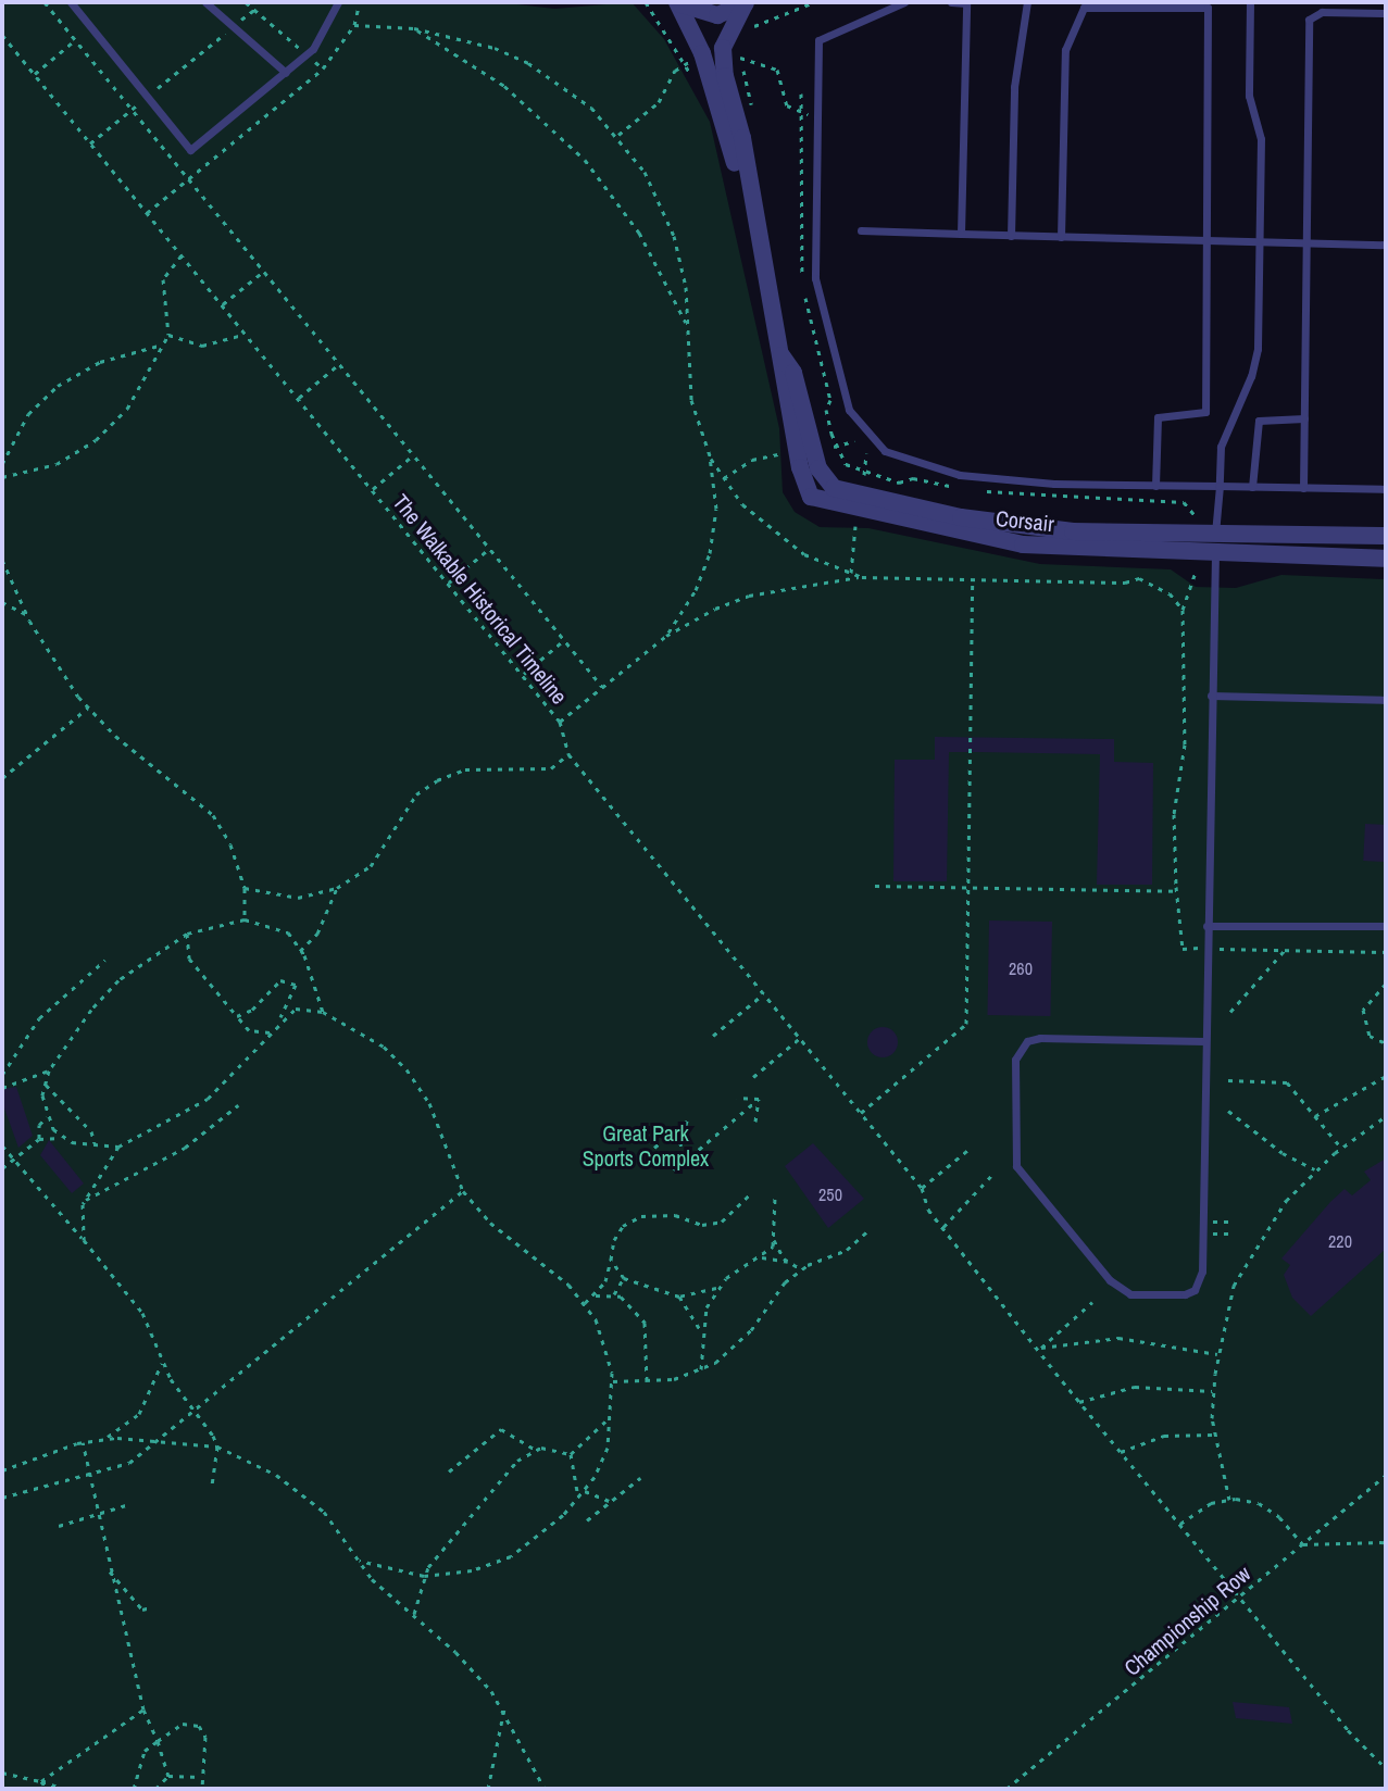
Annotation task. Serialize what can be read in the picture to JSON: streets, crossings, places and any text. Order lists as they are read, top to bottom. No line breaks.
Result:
{"streets":{"street":["Corsair"],"path":["The Walkable Historical Timeline","Championship Row"]},"crossings":[["The Walkable Historical Timeline","Championship Row"]],"parks":["Great Park Sports Complex"],"house_numbers":["260","250","220"]}
